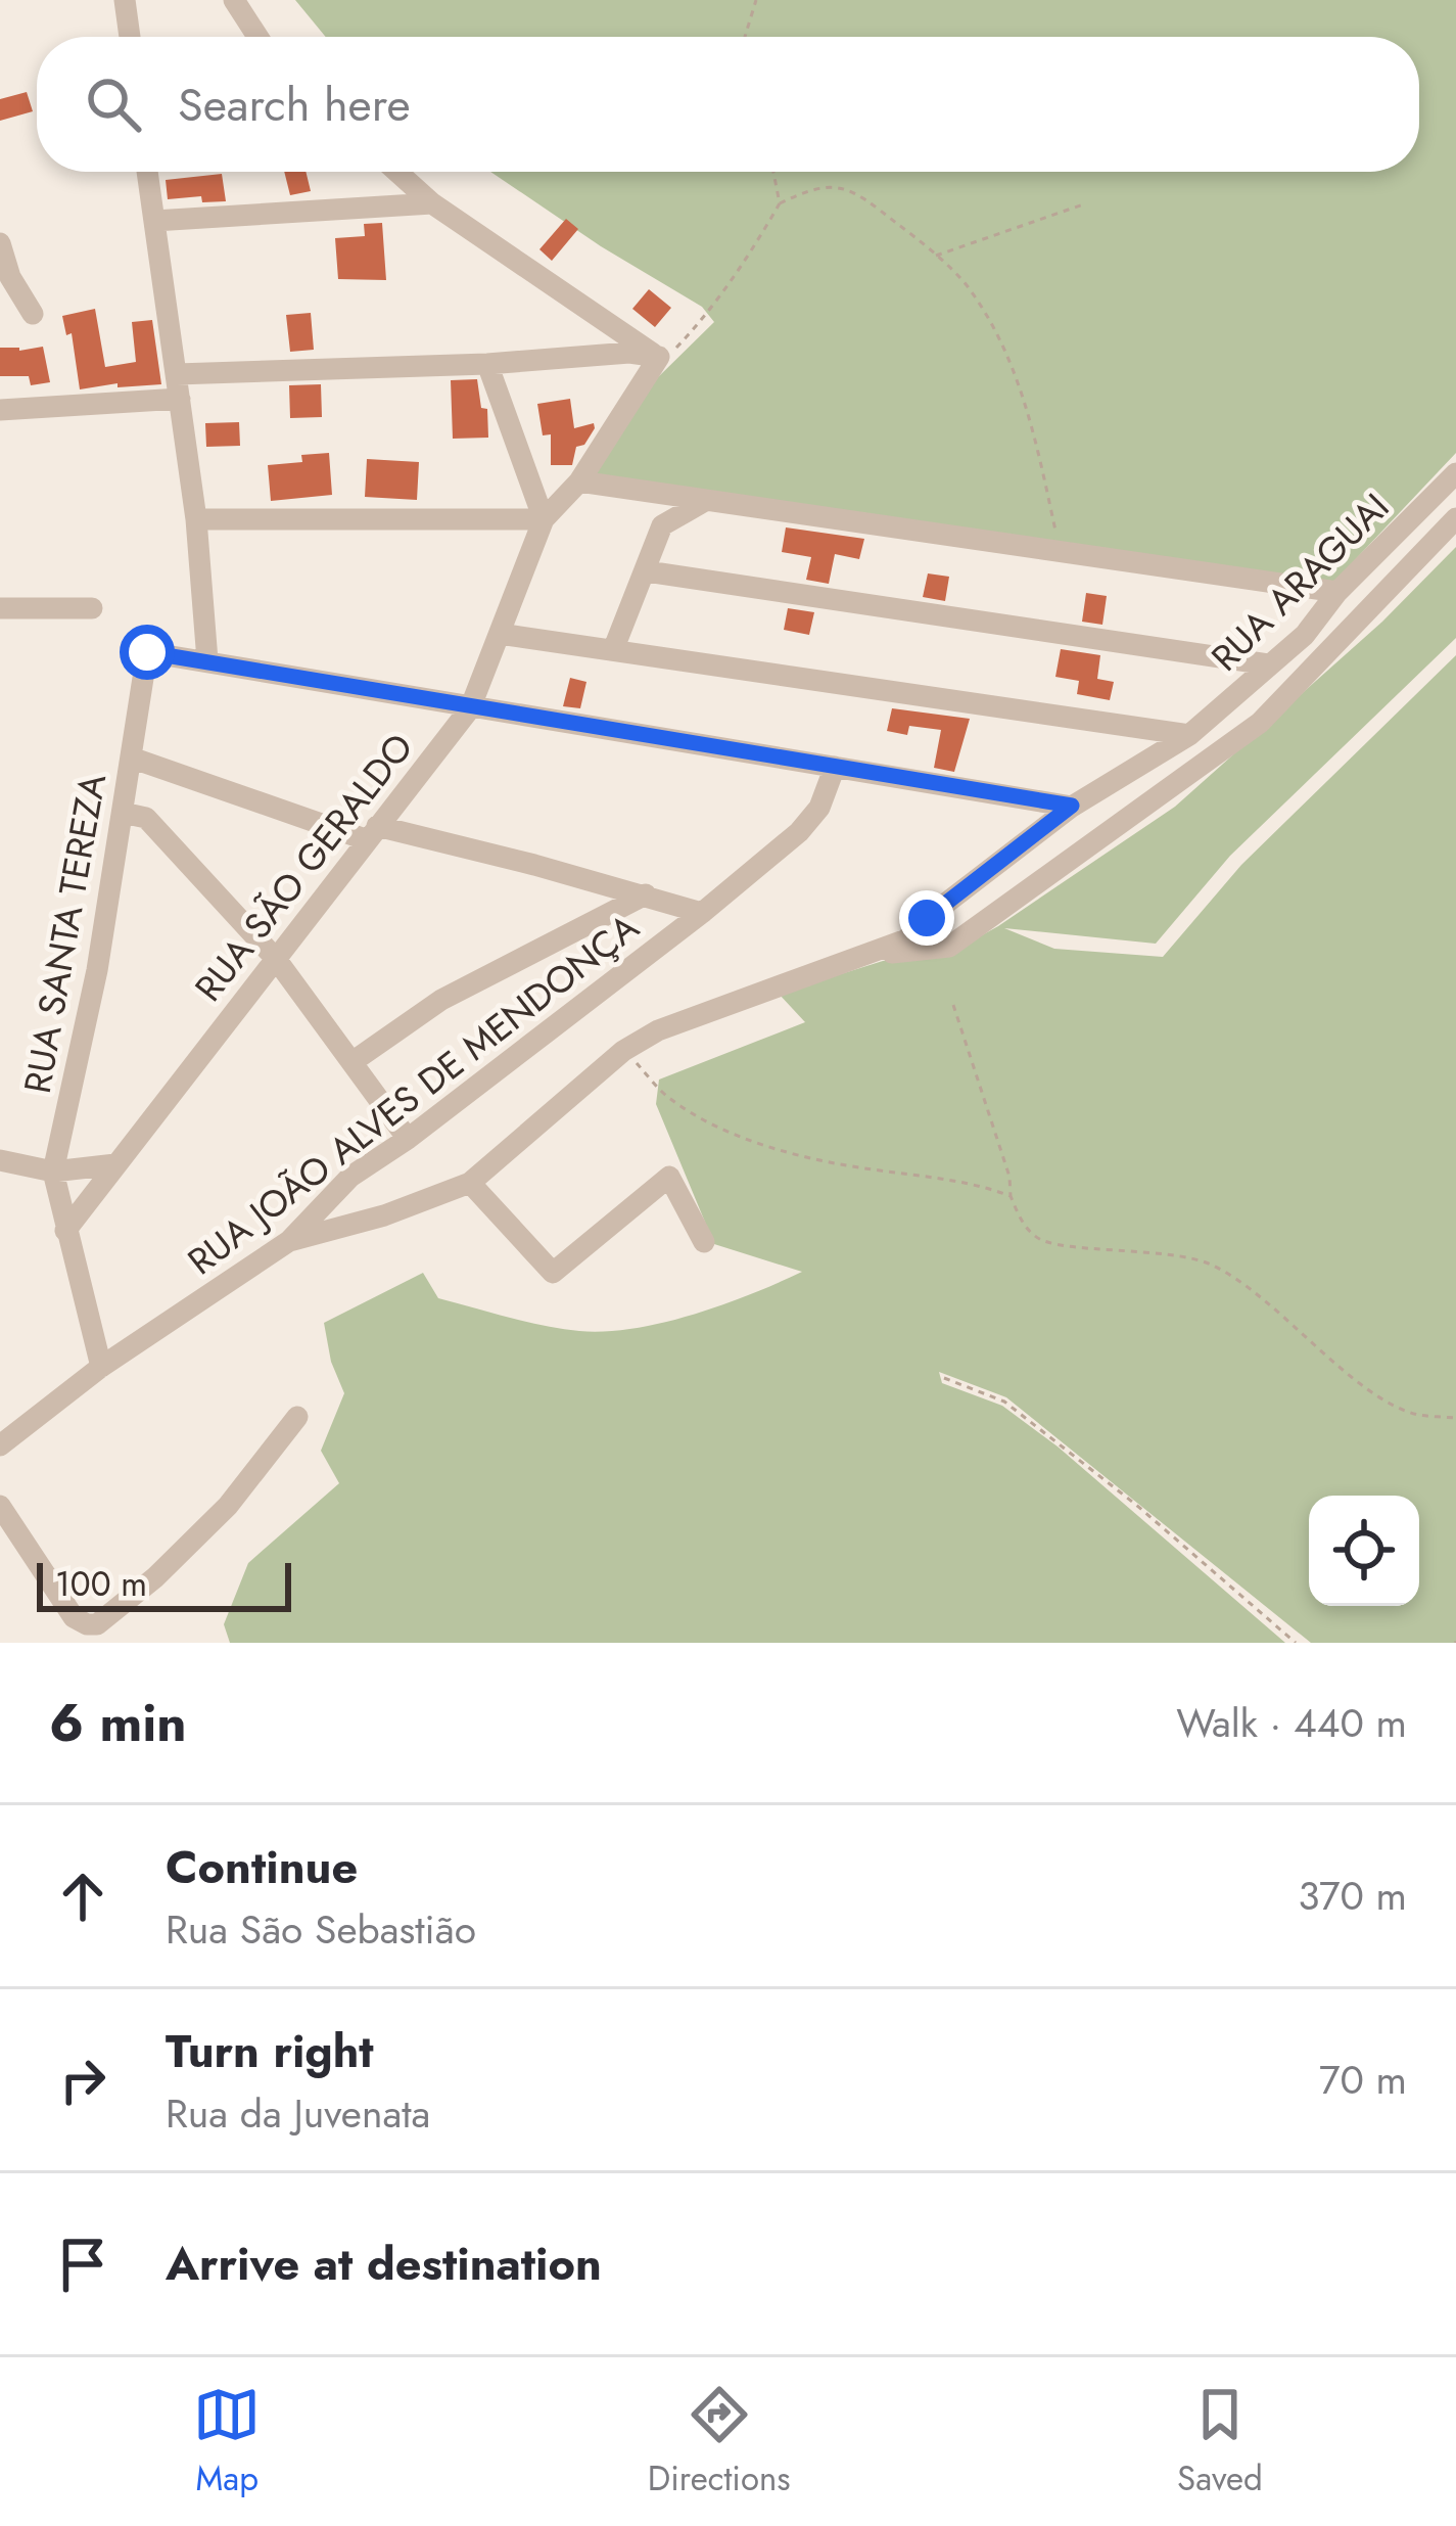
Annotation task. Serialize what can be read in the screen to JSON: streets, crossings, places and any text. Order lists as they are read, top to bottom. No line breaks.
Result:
{"streets":{"street":["RUA ARAGUAI","RUA SÃO GERALDO","RUA SANTA TEREZA","RUA JOÃO ALVES DE MENDONÇA"]},"crossings":[["RUA SÃO GERALDO","RUA SANTA TEREZA"],["RUA SANTA TEREZA","RUA JOÃO ALVES DE MENDONÇA"]],"scale_bar":"100 m","page":{"search":"Search here","scale":"100 m","heading":["6 min","Walk · 440 m"],"list":[["Continue","Rua São Sebastião","370 m"],["Turn right","Rua da Juvenata","70 m"],"Arrive at destination"],"nav":["Map","Directions","Saved"]}}
